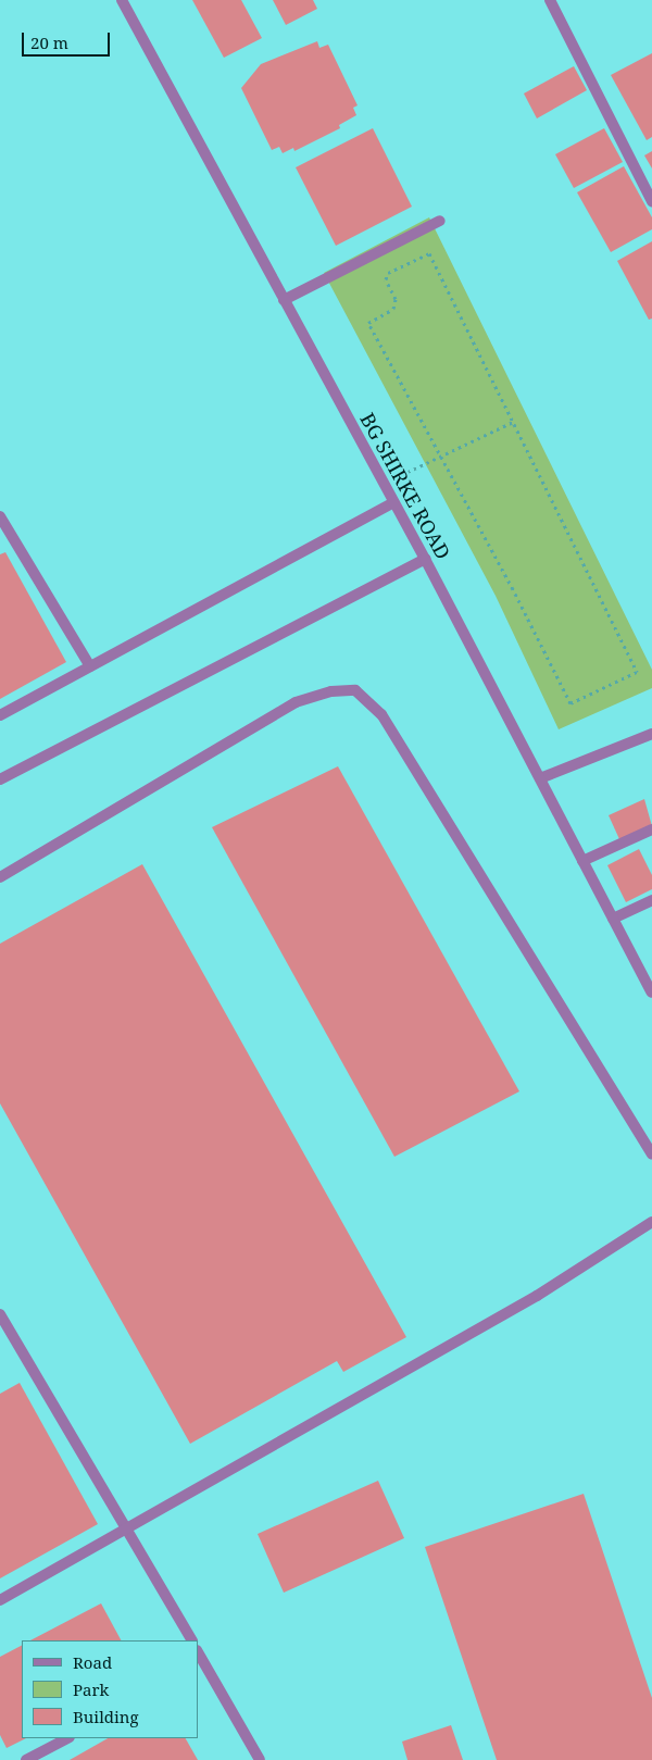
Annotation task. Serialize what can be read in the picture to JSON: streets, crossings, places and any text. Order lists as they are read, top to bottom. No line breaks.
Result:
{"streets":{"street":["BG SHIRKE ROAD"]},"legend":["Road","Park","Building"],"scale_bar":"20 m"}
